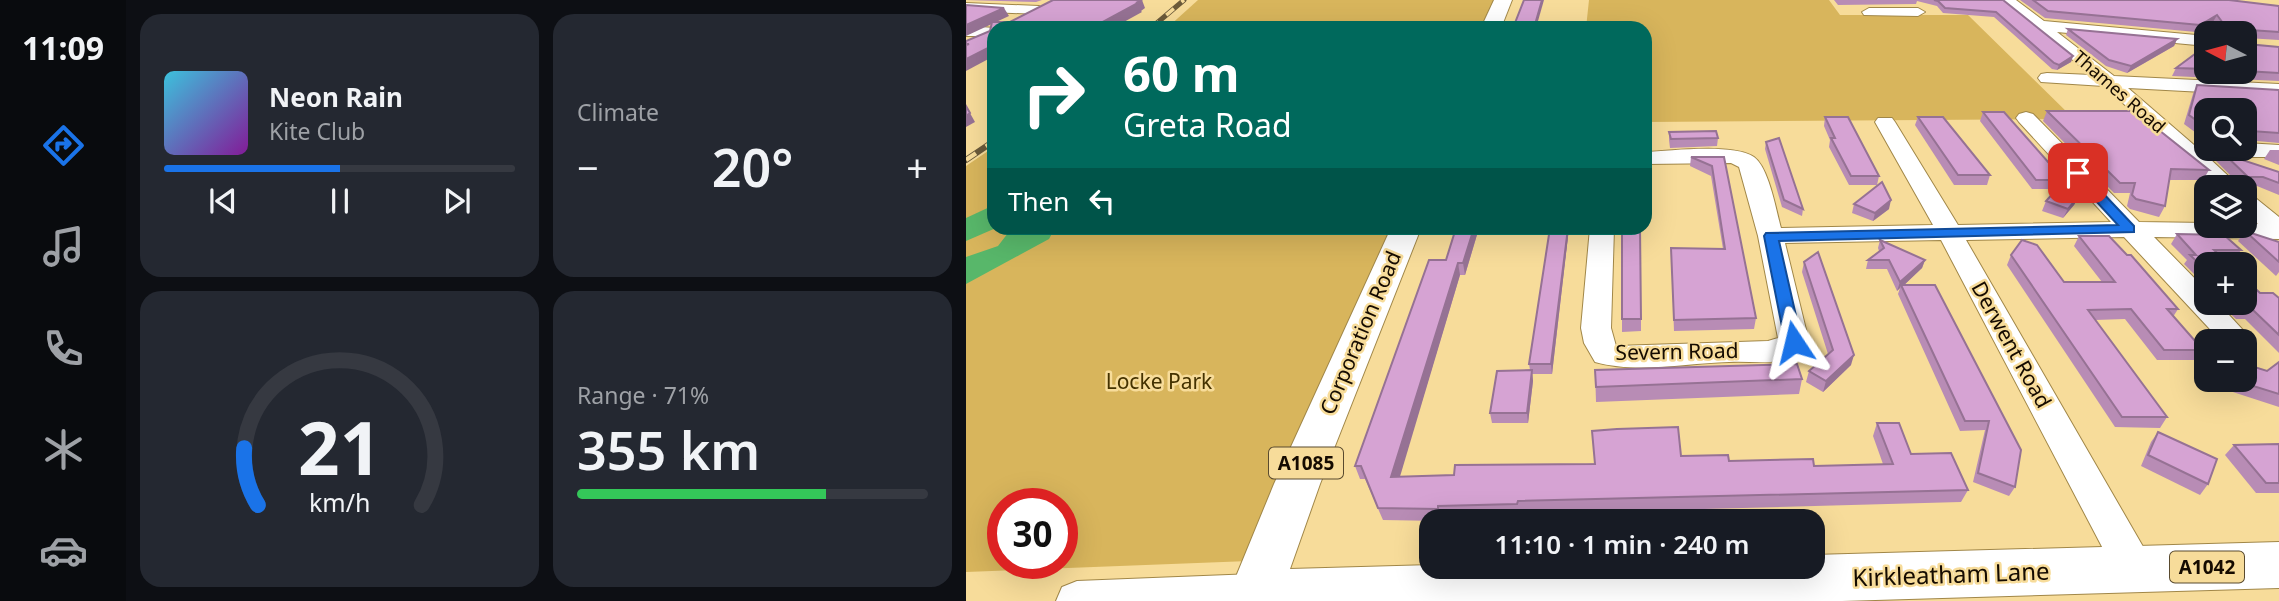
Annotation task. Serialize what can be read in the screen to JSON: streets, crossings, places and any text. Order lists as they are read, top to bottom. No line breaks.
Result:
{"streets":{"main road":["Corporation Road","A1085","A1042","Kirkleatham Lane"],"street":["Thames Road","Derwent Road","Severn Road"]},"crossings":[["Corporation Road","Kirkleatham Lane"],["Derwent Road","Kirkleatham Lane"]],"parks":["Locke Park"],"north":"left","page":{"tabs":"11:09","tile":["Climate",["Range · 71%","355 km"]],"map_buttons":["+","−"],"turn":["60 m","Greta Road"],"song":["Neon Rain","Kite Club"],"heat":["−","20°","+"],"then":"Then","limit":"30","trip":"11:10 · 1 min · 240 m","gauge":["21","km/h"]}}
